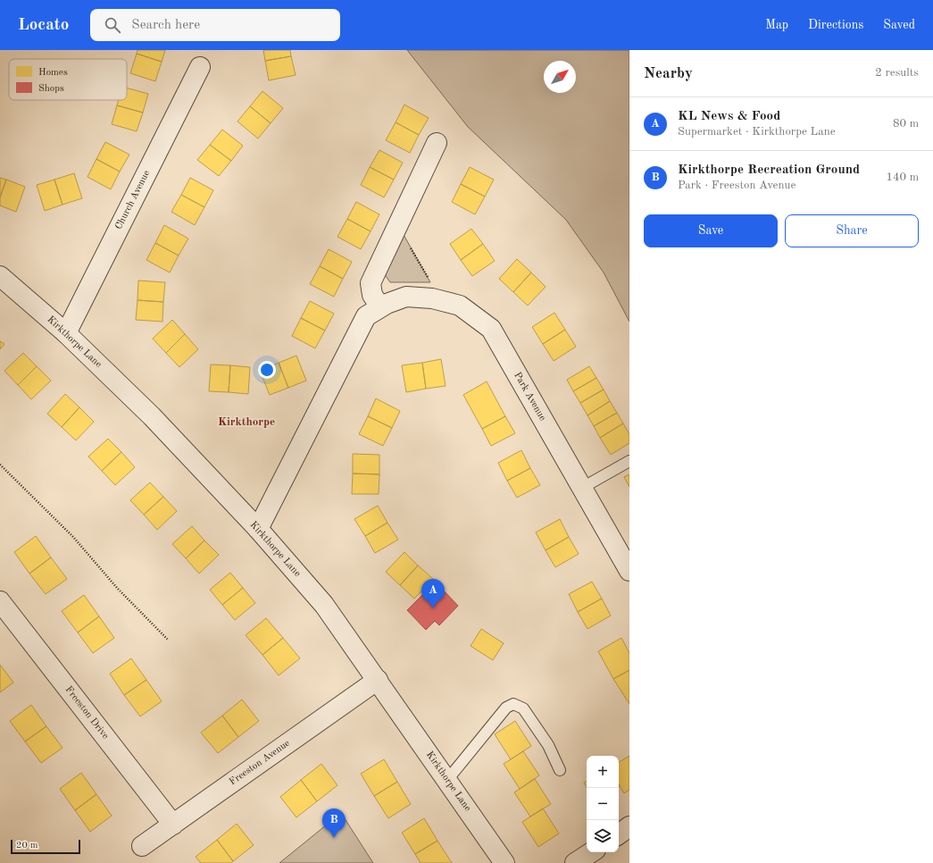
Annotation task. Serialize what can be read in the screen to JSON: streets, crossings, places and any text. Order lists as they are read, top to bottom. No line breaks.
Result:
{"streets":{"street":["Church Avenue","Kirkthorpe Lane","Park Avenue","Freeston Drive","Freeston Avenue"]},"crossings":[["Church Avenue","Kirkthorpe Lane"],["Kirkthorpe Lane","Park Avenue"],["Kirkthorpe Lane","Freeston Avenue"],["Freeston Drive","Freeston Avenue"]],"districts":["Kirkthorpe"],"legend":["Homes","Shops"],"scale_bar":"20 m","north":"top right","page":{"header":"Locato","search":"Search here","nav":["Map","Directions","Saved"],"heading":["Nearby","2 results"],"list":[{"mark":"A","name":"KL News & Food","note":"Supermarket · Kirkthorpe Lane","value":"80 m"},{"mark":"B","name":"Kirkthorpe Recreation Ground","note":"Park · Freeston Avenue","value":"140 m"}],"buttons":["Save","Share"],"pins":["A","B"],"map_buttons":["+","−"],"scale":"20 m"}}
